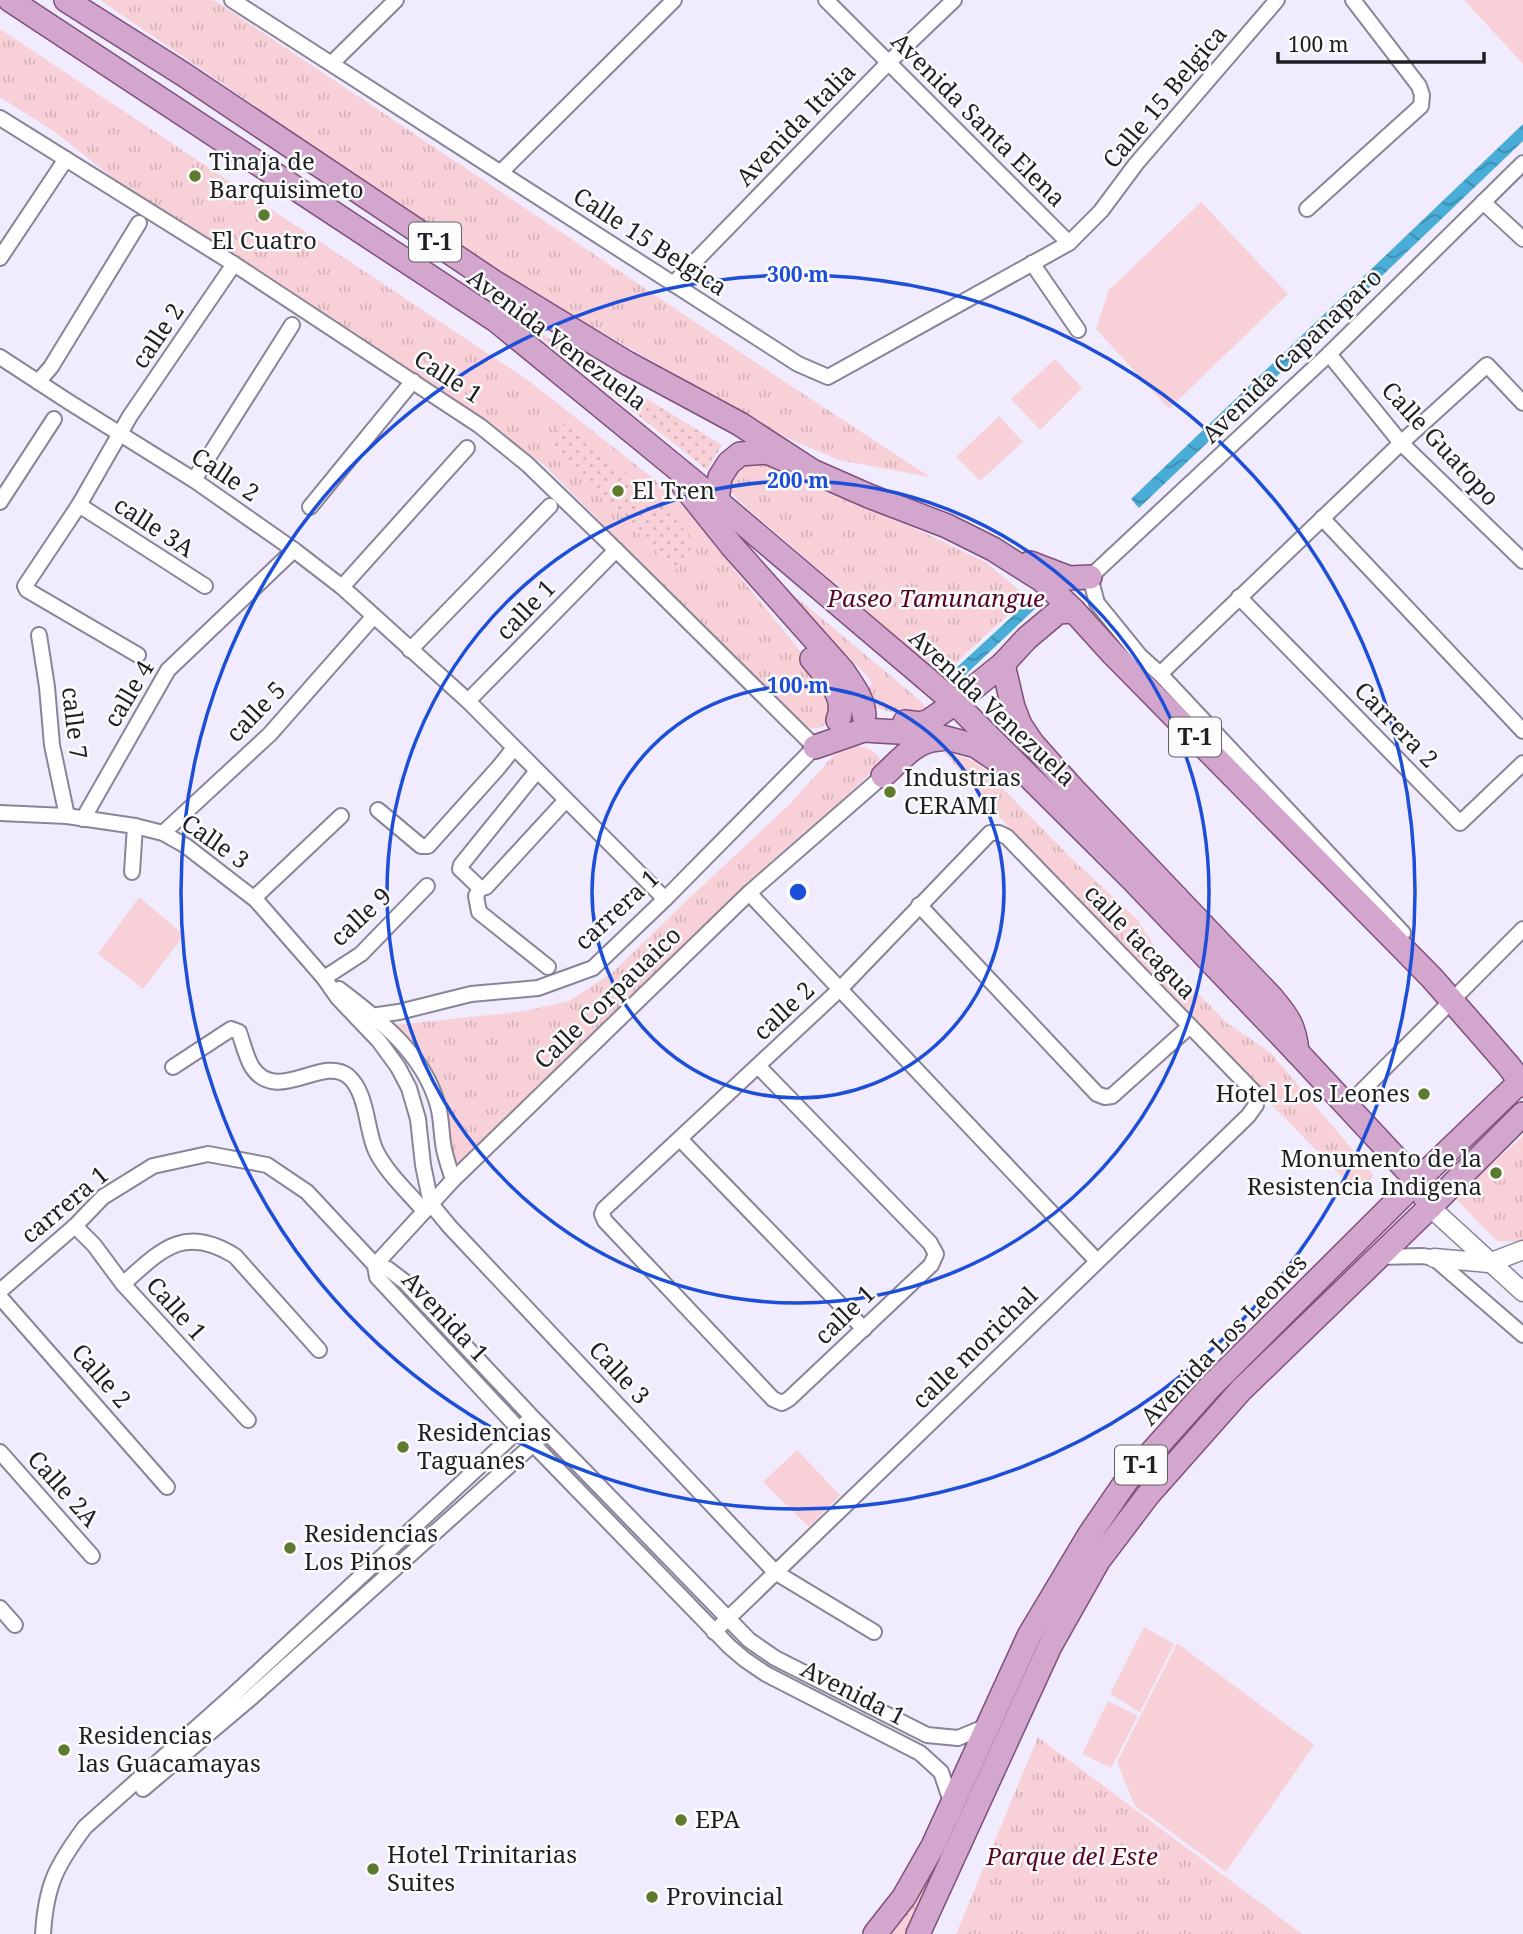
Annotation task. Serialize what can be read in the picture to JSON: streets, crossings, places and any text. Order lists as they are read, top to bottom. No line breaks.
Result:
{"streets":{"main road":["T-1","Avenida Venezuela","Avenida Los Leones"],"street":["Calle 15 Belgica","Avenida Santa Elena","Avenida Italia","calle 2","Avenida Capanaparo","Calle 1","Calle Guatopo","Calle 2","calle 3A","calle 1","calle 4","calle 5","calle 7","Carrera 2","Calle 3","carrera 1","calle 9","calle tacagua","Calle Corpauaico","Avenida 1","calle morichal","Calle 2A"]},"crossings":[["Calle 15 Belgica","Avenida Santa Elena"],["Calle 15 Belgica","Avenida Italia"],["Avenida Santa Elena","Avenida Italia"],["calle 2","Calle 1"],["calle 2","Calle 2"],["calle 2","calle 3A"],["calle 2","calle 1"],["calle 2","calle tacagua"],["Avenida Venezuela","Avenida Los Leones"],["Avenida Capanaparo","Calle Guatopo"],["Calle 1","calle 1"],["Calle 1","carrera 1"],["Calle 2","calle 1"],["Calle 2","calle 4"],["Calle 2","calle 5"],["Calle 2","carrera 1"],["calle 4","Calle 3"],["calle 5","Calle 3"],["calle 7","Calle 3"],["Calle 3","calle 9"],["Calle 3","Calle Corpauaico"],["Calle 3","calle morichal"],["carrera 1","Calle Corpauaico"],["carrera 1","Avenida 1"],["calle tacagua","calle morichal"],["Calle Corpauaico","Avenida 1"],["Avenida 1","Avenida Los Leones"],["Avenida 1","calle morichal"]],"parks":["Paseo Tamunangue","Parque del Este"],"places":["Tinaja de Barquisimeto","El Cuatro","El Tren","Industrias CERAMI","Hotel Los Leones","Monumento de la Resistencia Indigena","Residencias Taguanes","Residencias Los Pinos","Residencias las Guacamayas","EPA","Hotel Trinitarias Suites","Provincial"],"scale_bar":"100 m","rings":["300 m","200 m","100 m"]}
